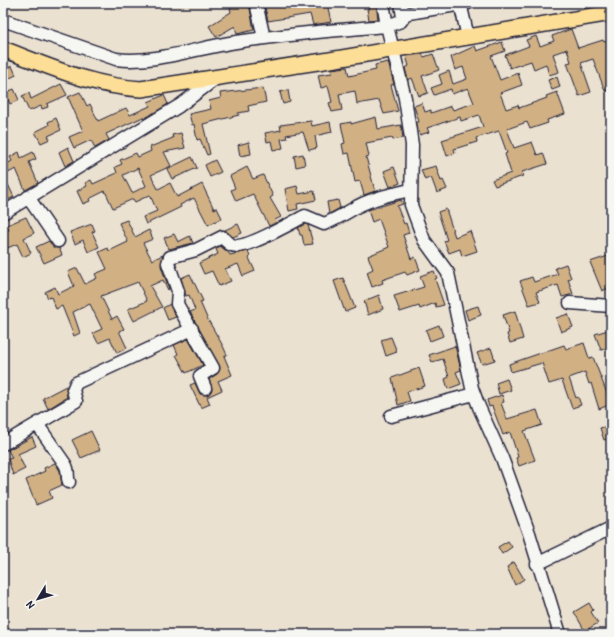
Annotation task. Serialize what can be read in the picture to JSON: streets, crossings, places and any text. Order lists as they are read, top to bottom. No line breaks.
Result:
{"north":"bottom left"}
